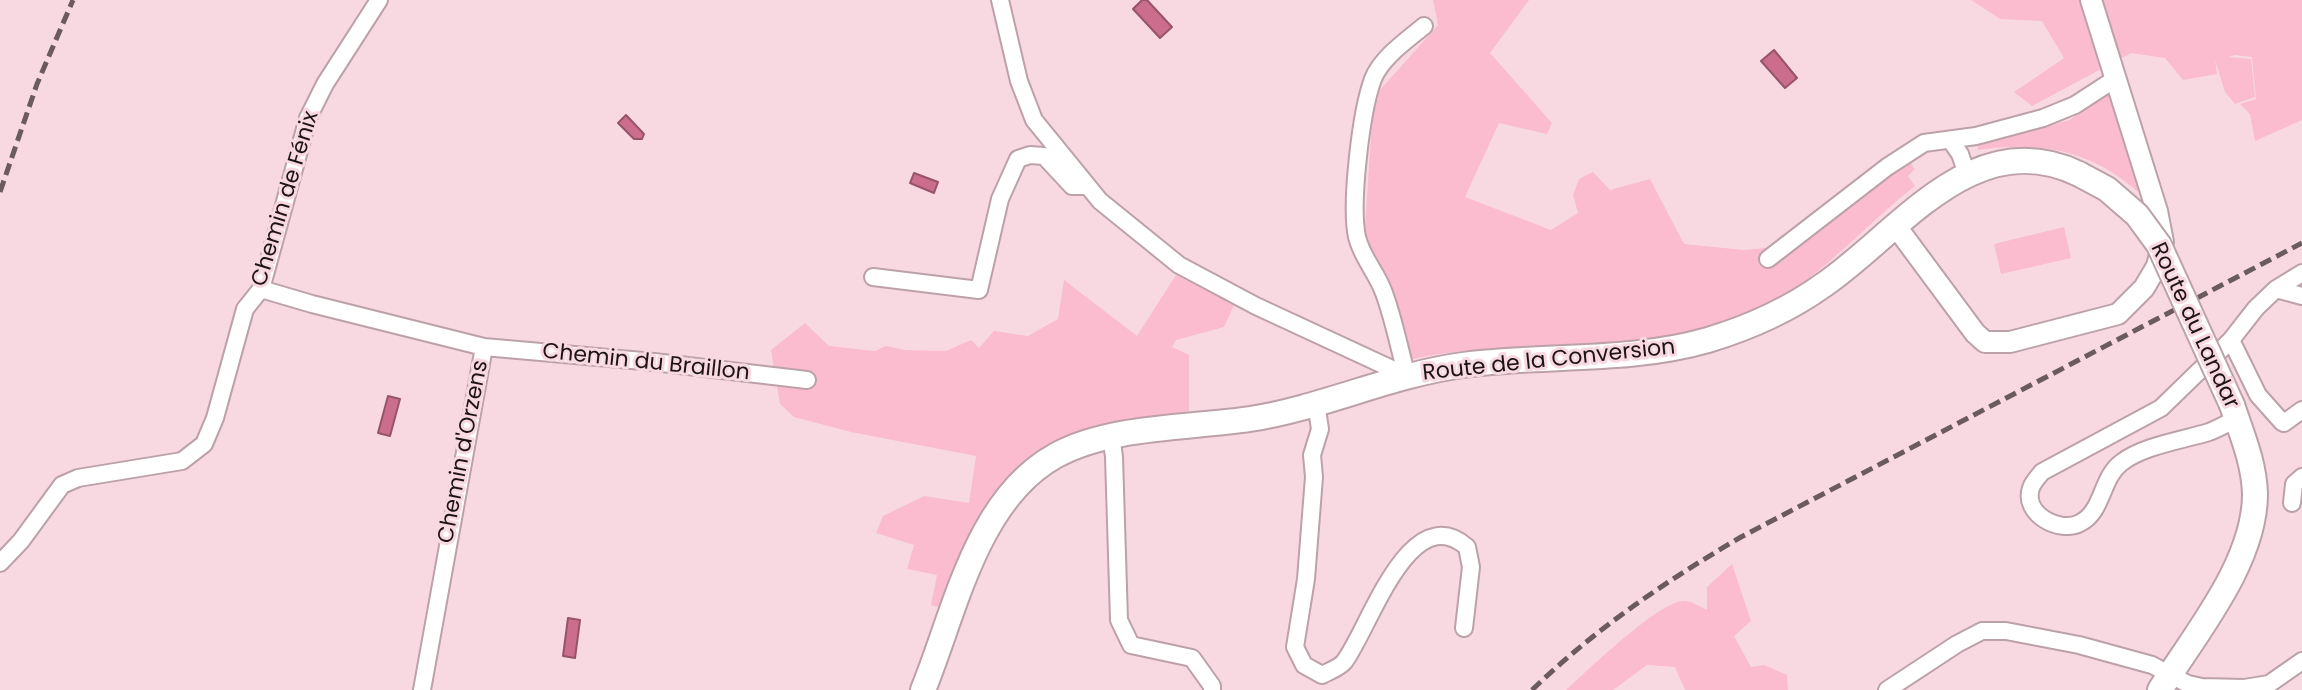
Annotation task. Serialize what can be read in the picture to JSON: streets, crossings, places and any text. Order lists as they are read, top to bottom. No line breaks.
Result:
{"streets":{"main road":["Route du Landar","Route de la Conversion"],"street":["Chemin de Fénix","Chemin du Braillon","Chemin d'Orzens"]},"crossings":[["Chemin de Fénix","Chemin d'Orzens"],["Route du Landar","Route de la Conversion"],["Chemin du Braillon","Chemin d'Orzens"]]}
